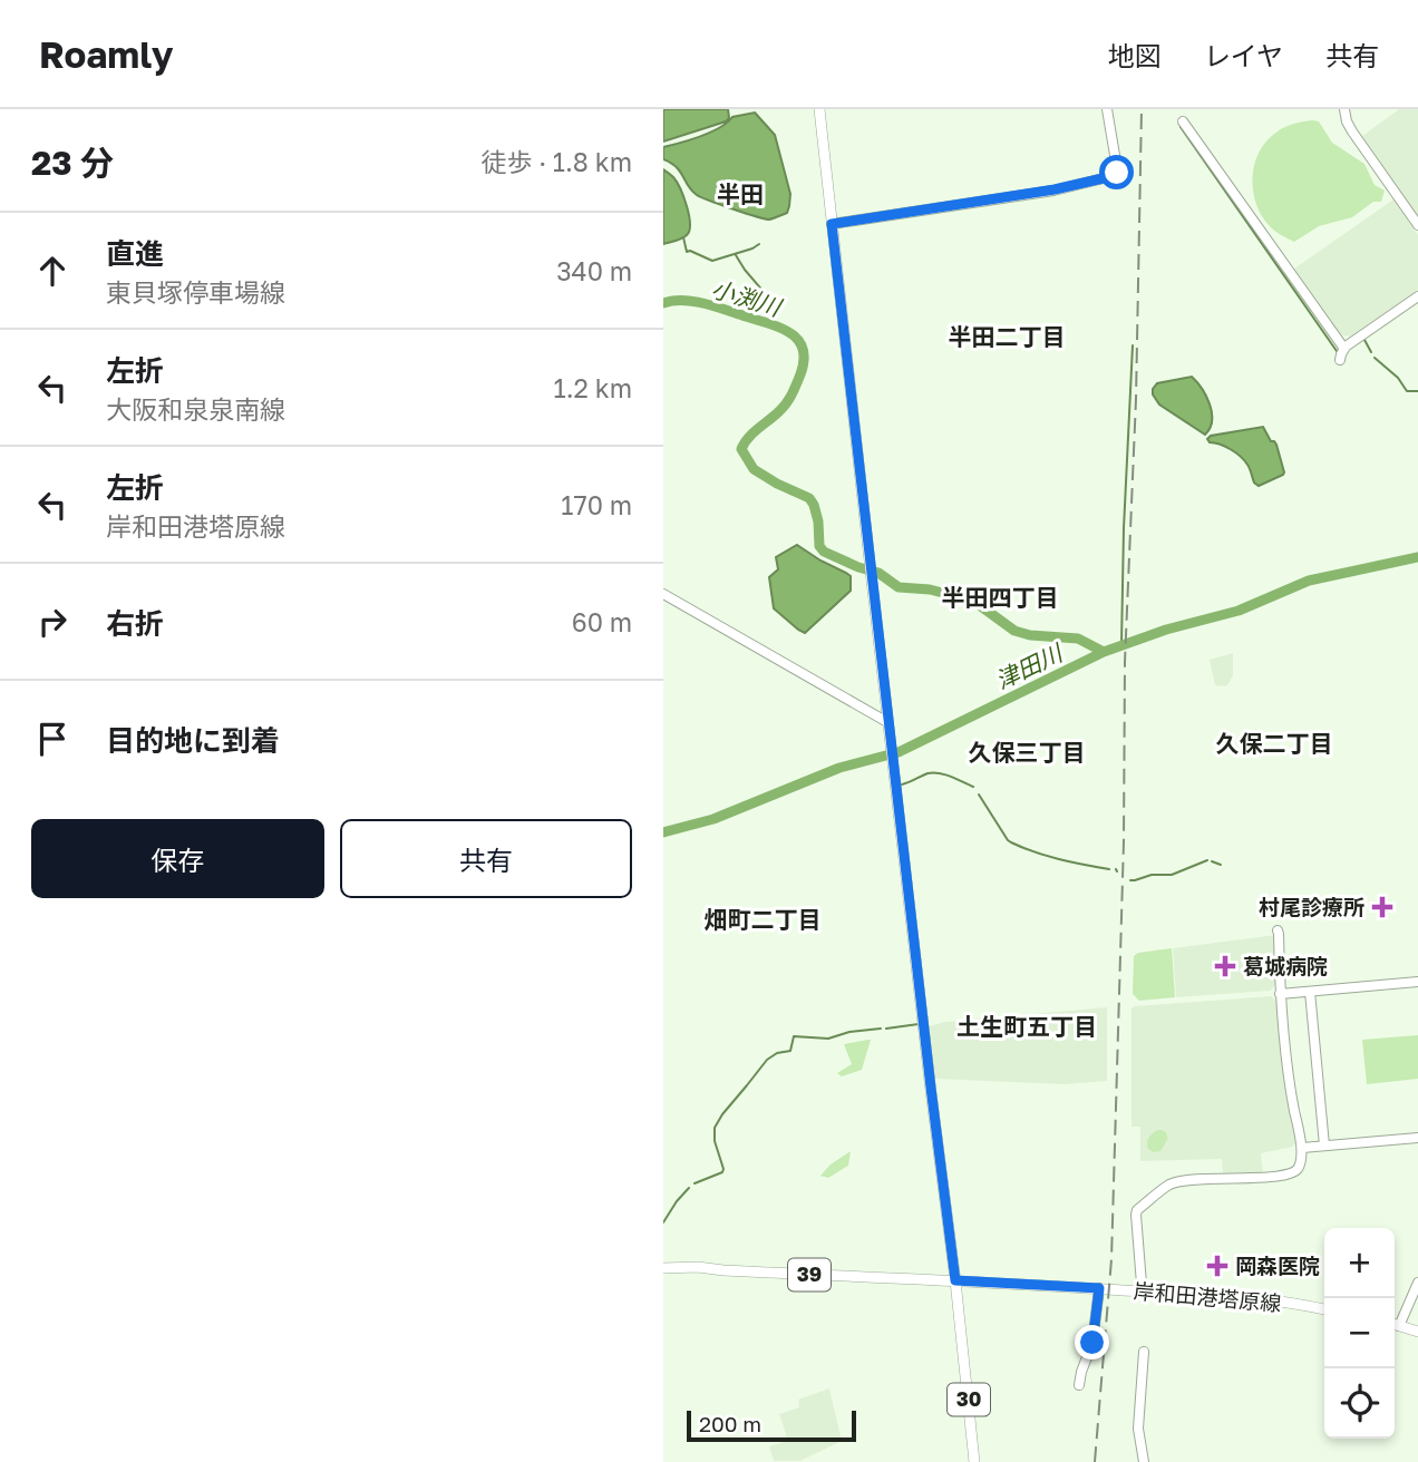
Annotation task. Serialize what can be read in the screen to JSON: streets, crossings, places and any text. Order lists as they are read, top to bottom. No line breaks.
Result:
{"streets":{"main road":["39","岸和田港塔原線","30"]},"crossings":[["岸和田港塔原線","30"]],"districts":["半田","半田二丁目","半田四丁目","久保二丁目","久保三丁目","畑町二丁目","土生町五丁目"],"water":["小渕川","津田川"],"places":{"health":["村尾診療所","葛城病院","岡森医院"]},"scale_bar":"200 m","page":{"header":"Roamly","nav":["地図","レイヤ","共有"],"heading":["23 分","徒歩 · 1.8 km"],"list":[["直進","東貝塚停車場線","340 m"],["左折","大阪和泉泉南線","1.2 km"],["左折","岸和田港塔原線","170 m"],["右折","60 m"],"目的地に到着"],"buttons":["保存","共有"],"map_buttons":["+","−"],"scale":"200 m"}}
